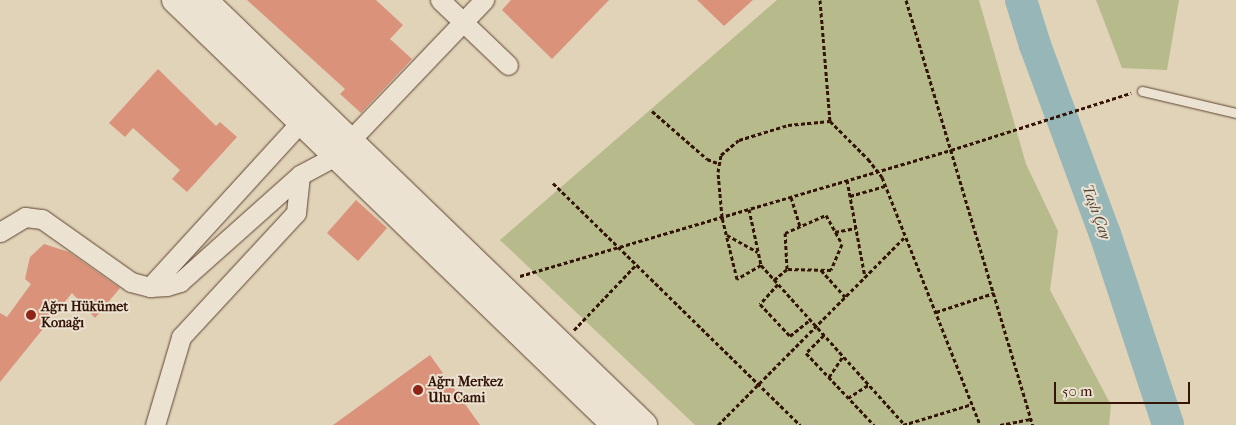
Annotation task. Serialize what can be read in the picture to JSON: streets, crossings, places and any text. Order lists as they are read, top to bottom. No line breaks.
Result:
{"water":["Taşlı Çay"],"places":["Ağrı Hükümet Konağı","Ağrı Merkez Ulu Cami"],"scale_bar":"50 m"}
